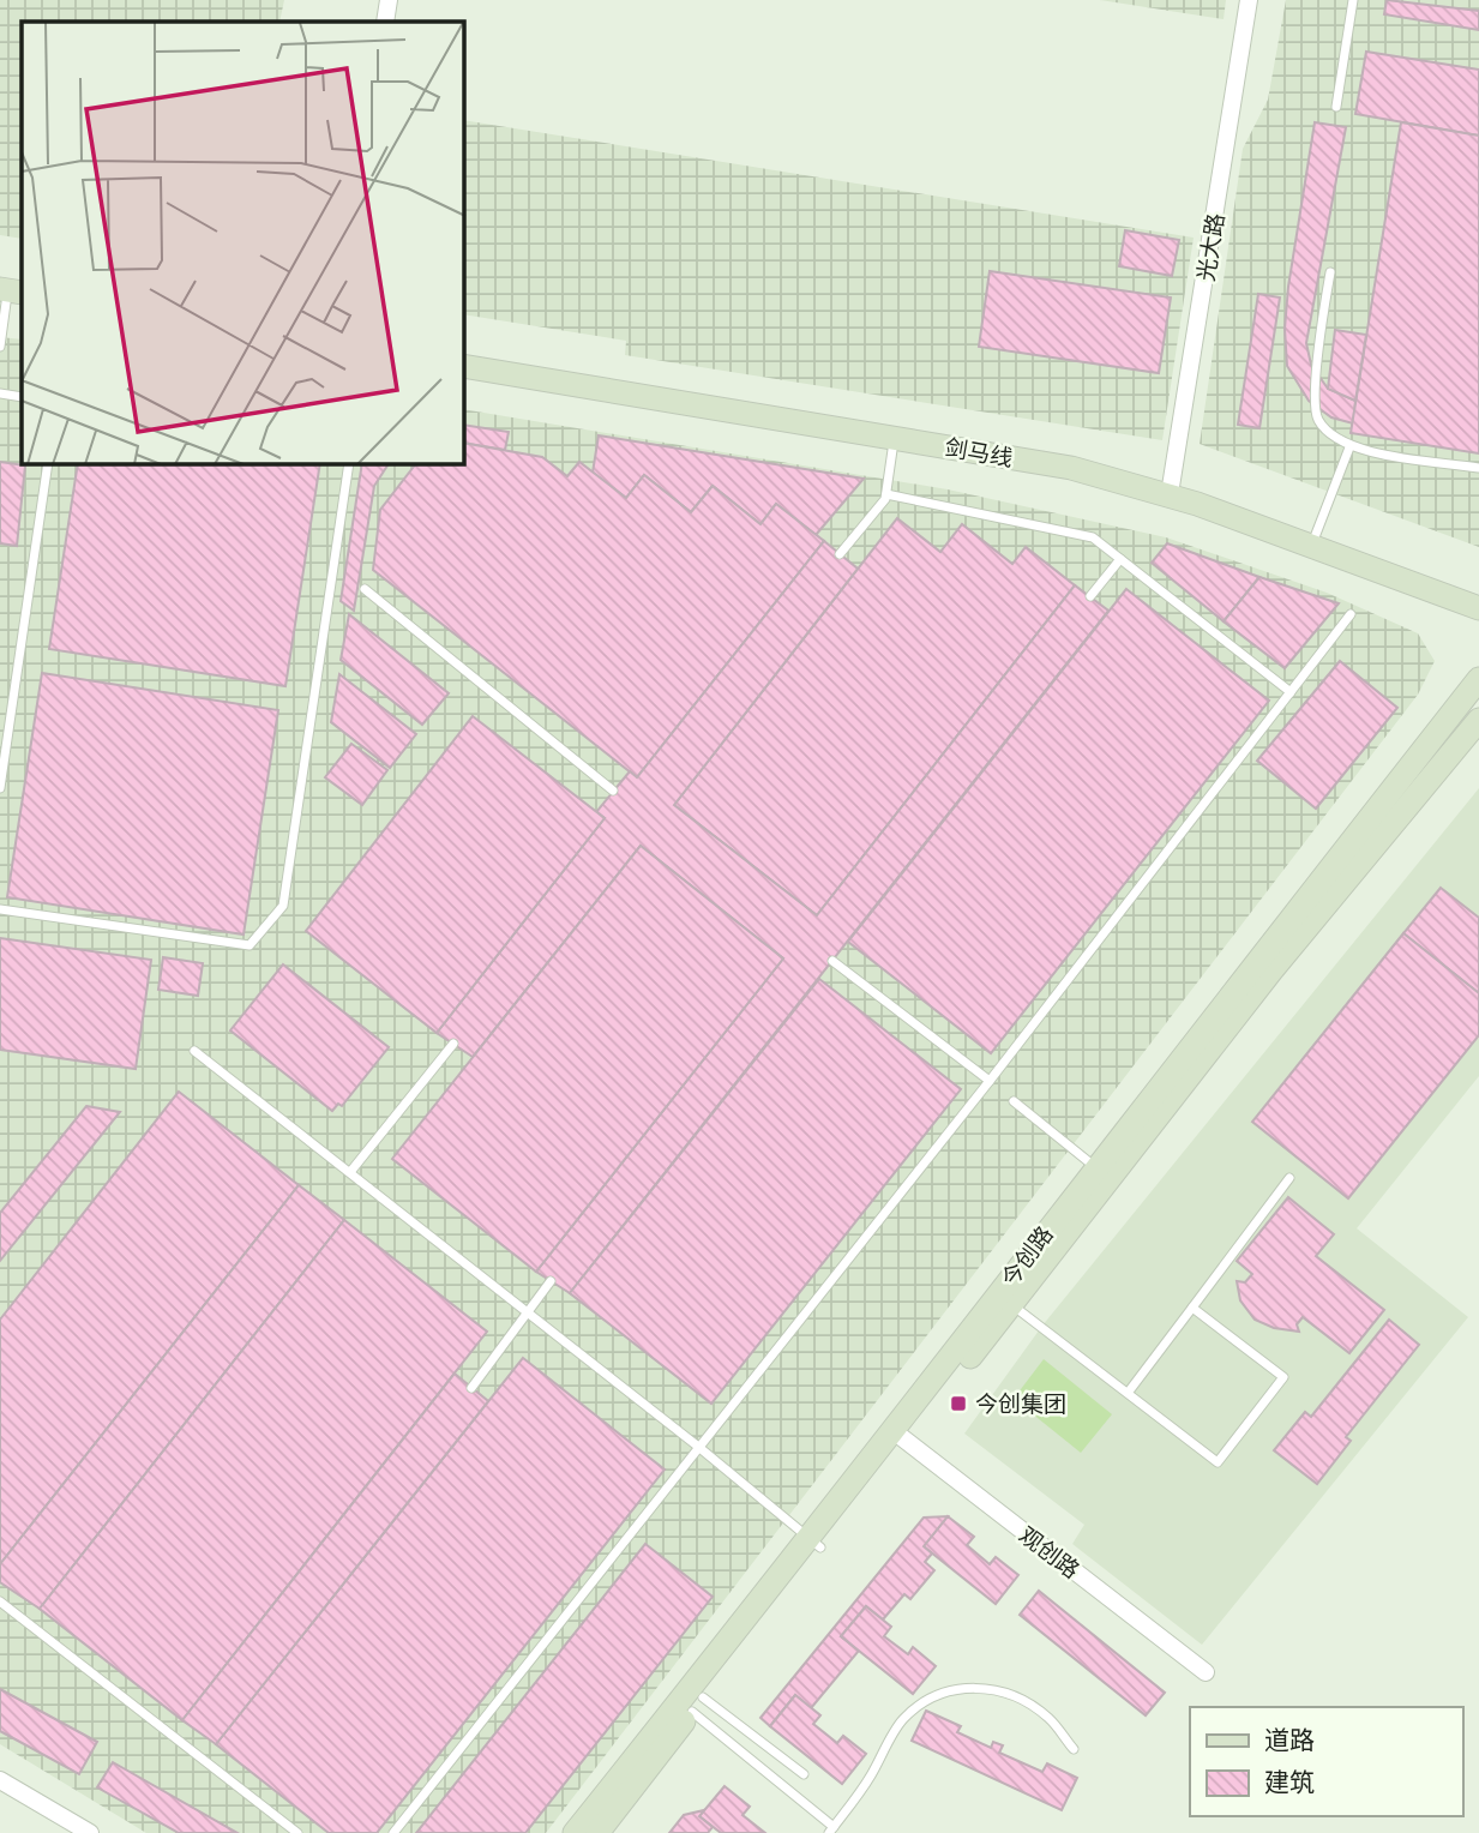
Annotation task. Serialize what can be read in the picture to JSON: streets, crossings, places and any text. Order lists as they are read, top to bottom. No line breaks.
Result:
{"streets":{"main road":["剑马线","今创路"],"street":["光大路","观创路"]},"crossings":[["光大路","剑马线"],["今创路","观创路"]],"places":{"transit":["今创集团"]},"legend":["道路","建筑"]}
